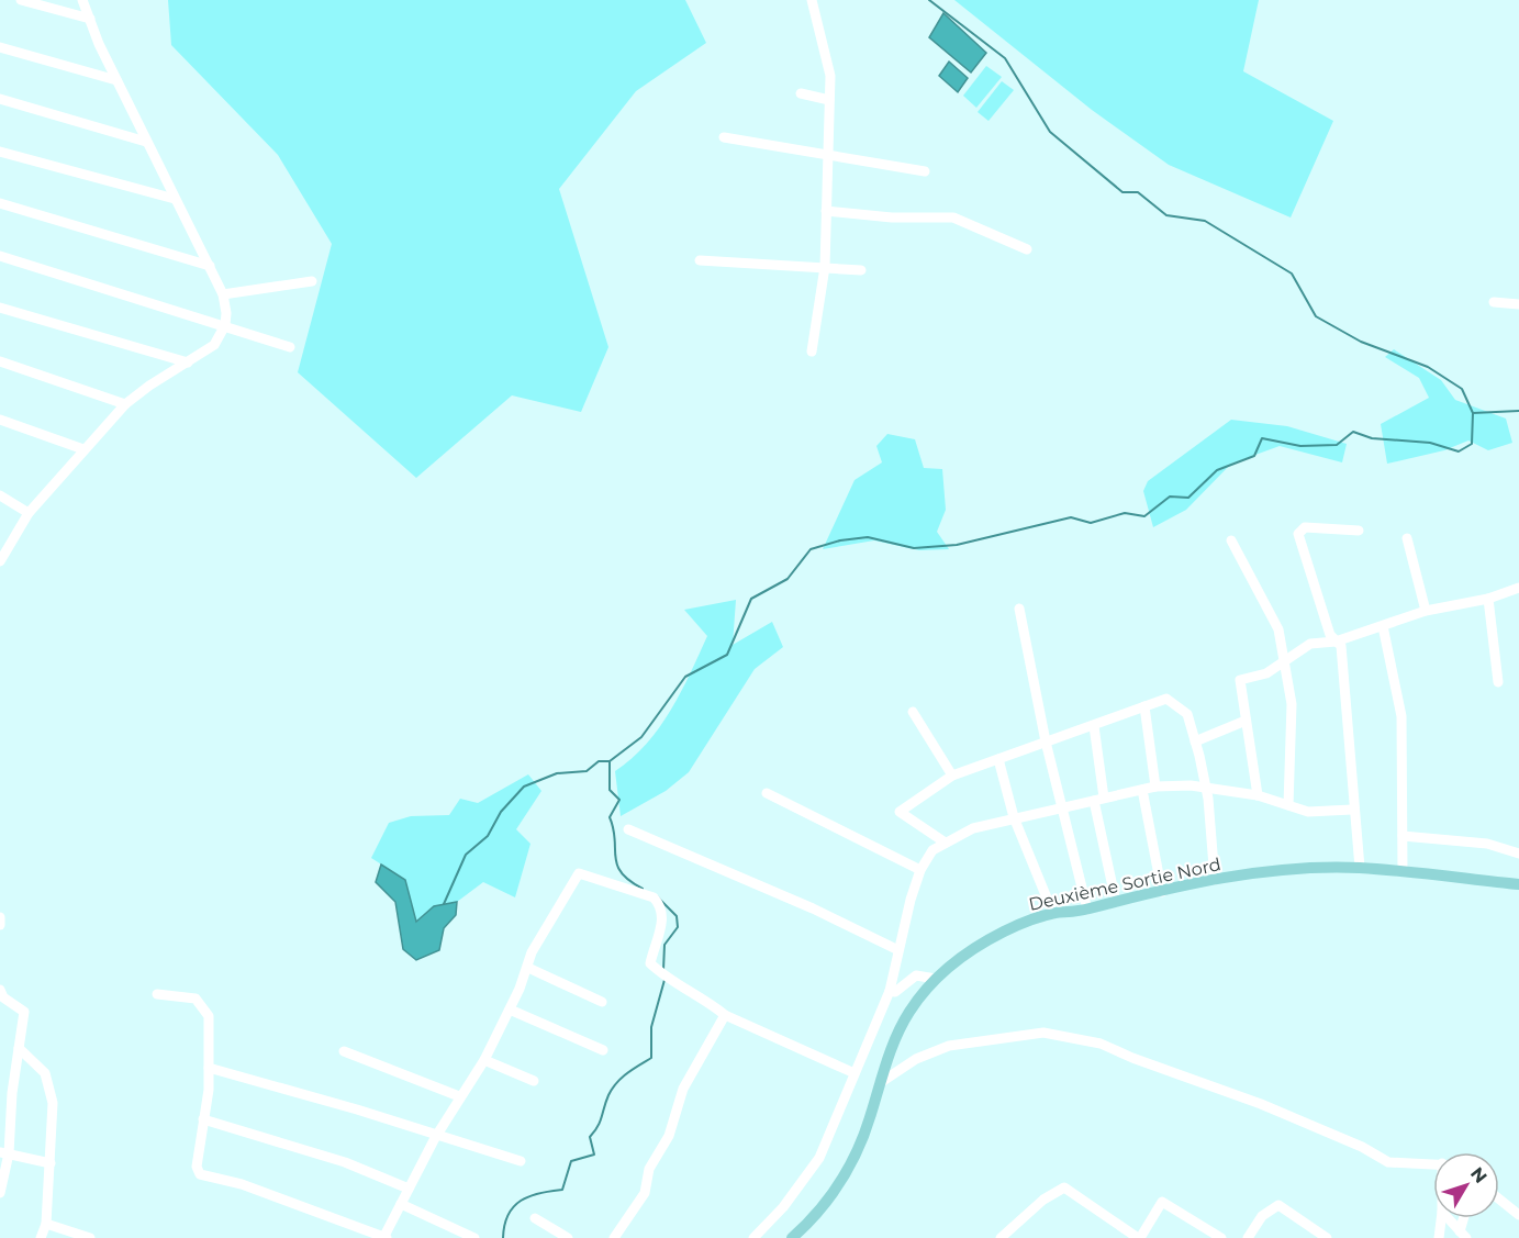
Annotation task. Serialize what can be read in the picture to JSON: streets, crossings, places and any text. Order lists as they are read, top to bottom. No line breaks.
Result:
{"streets":{"main road":["Deuxième Sortie Nord"]},"north":"top right"}
